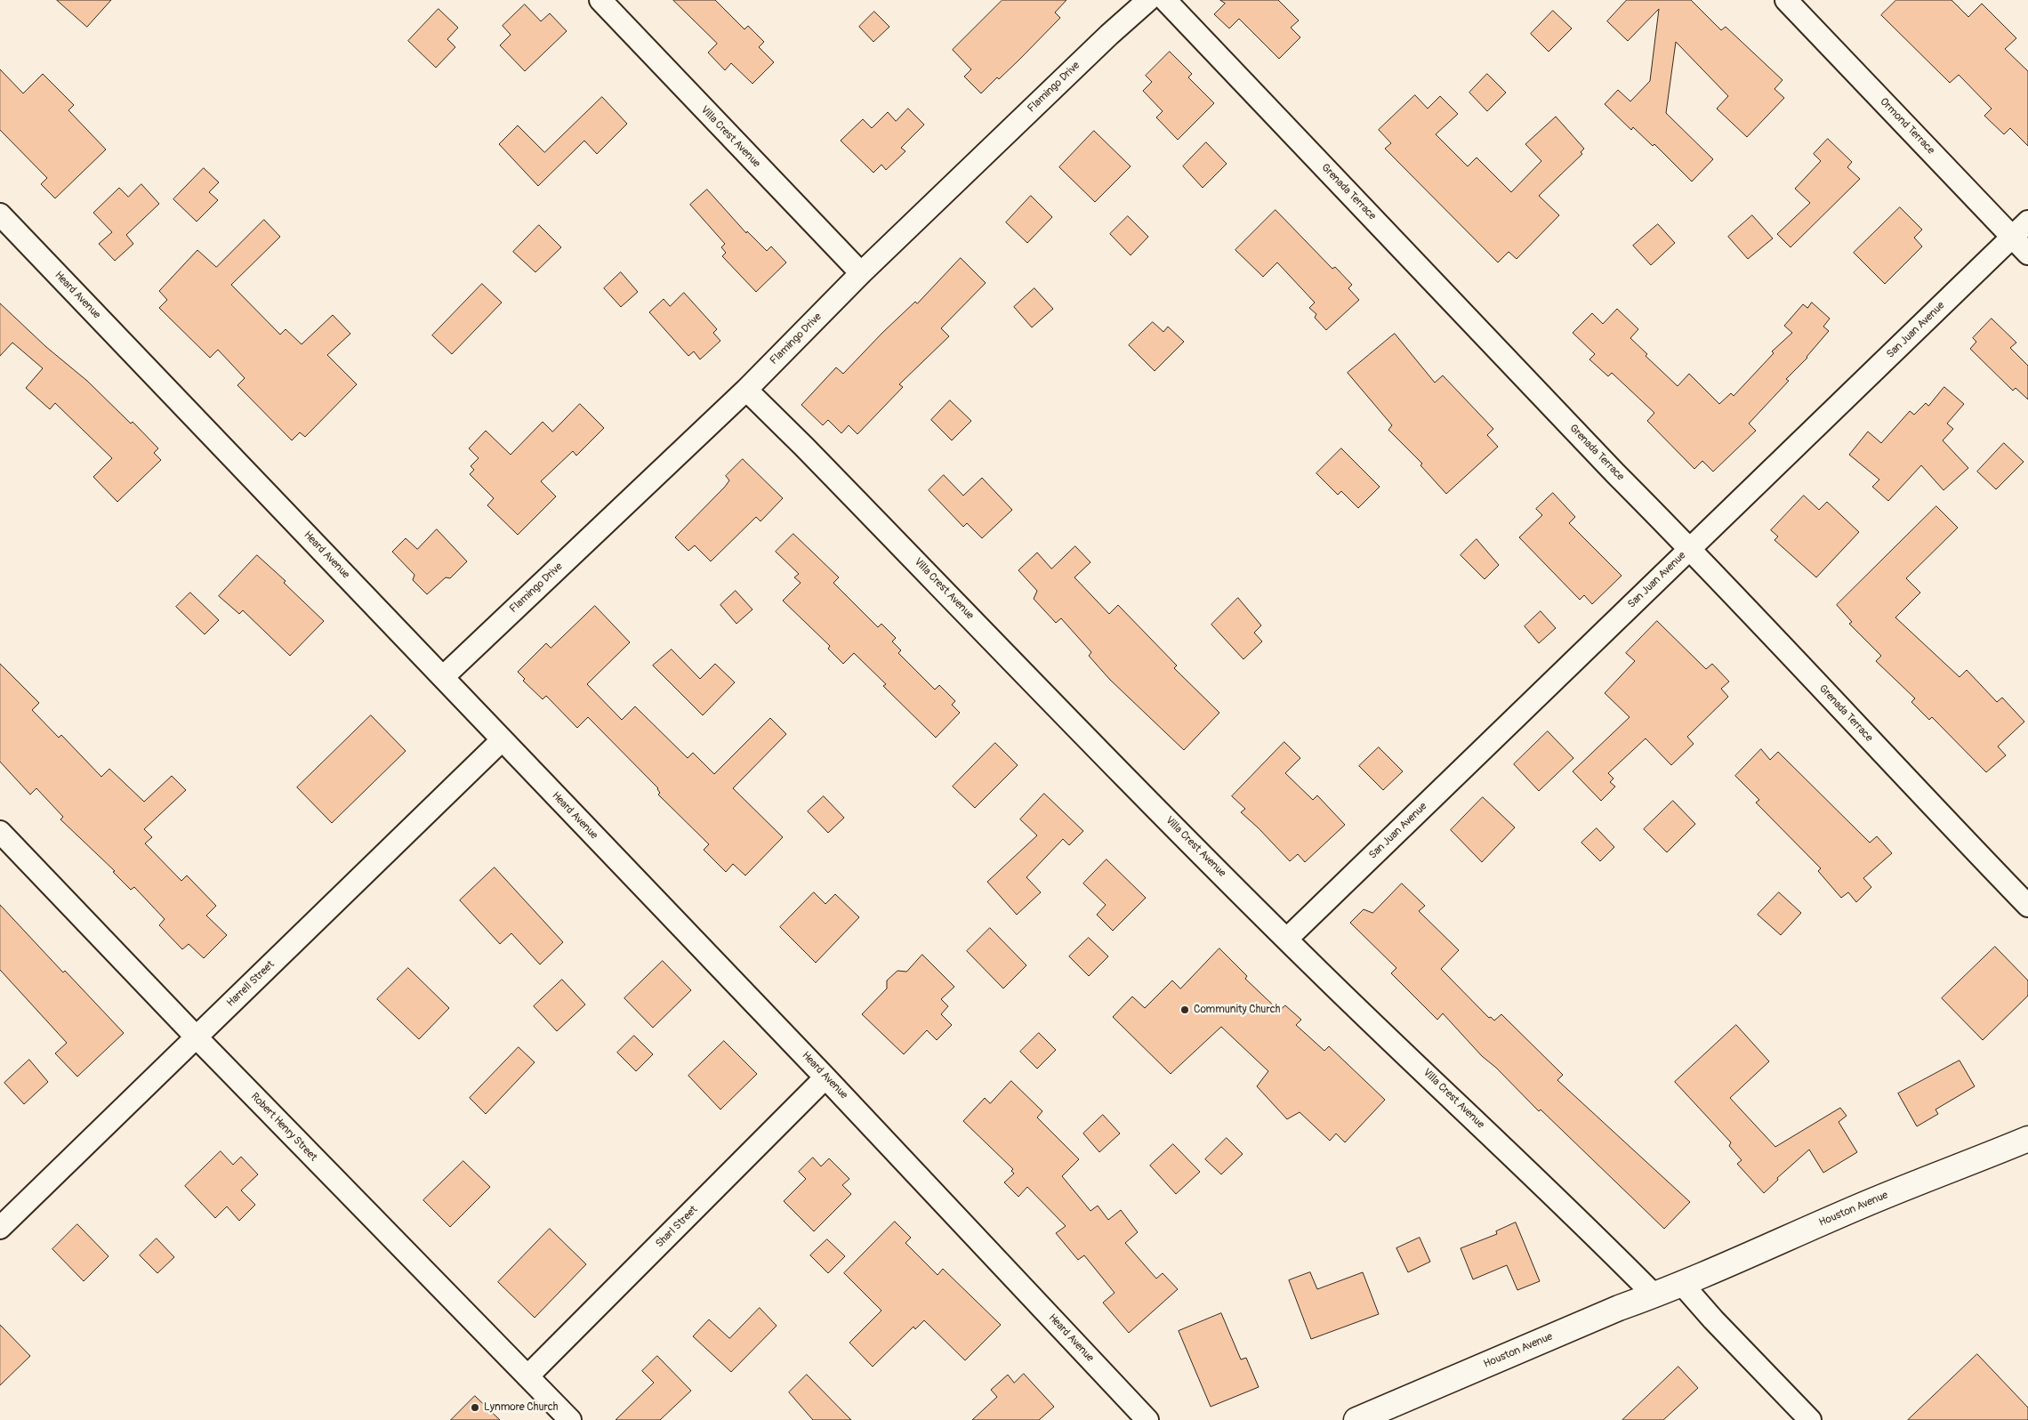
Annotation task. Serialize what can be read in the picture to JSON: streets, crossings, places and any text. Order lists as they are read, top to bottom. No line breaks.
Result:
{"streets":{"street":["Flamingo Drive","Ormond Terrace","Villa Crest Avenue","Grenada Terrace","Heard Avenue","San Juan Avenue","Harrell Street","Robert Henry Street","Houston Avenue","Sharl Street"]},"crossings":[["Flamingo Drive","Villa Crest Avenue"],["Flamingo Drive","Heard Avenue"],["Ormond Terrace","San Juan Avenue"],["Villa Crest Avenue","San Juan Avenue"],["Villa Crest Avenue","Houston Avenue"],["Grenada Terrace","San Juan Avenue"],["Heard Avenue","Harrell Street"],["Heard Avenue","Sharl Street"],["Harrell Street","Robert Henry Street"],["Robert Henry Street","Sharl Street"]],"places":["Community Church","Lynmore Church"]}
